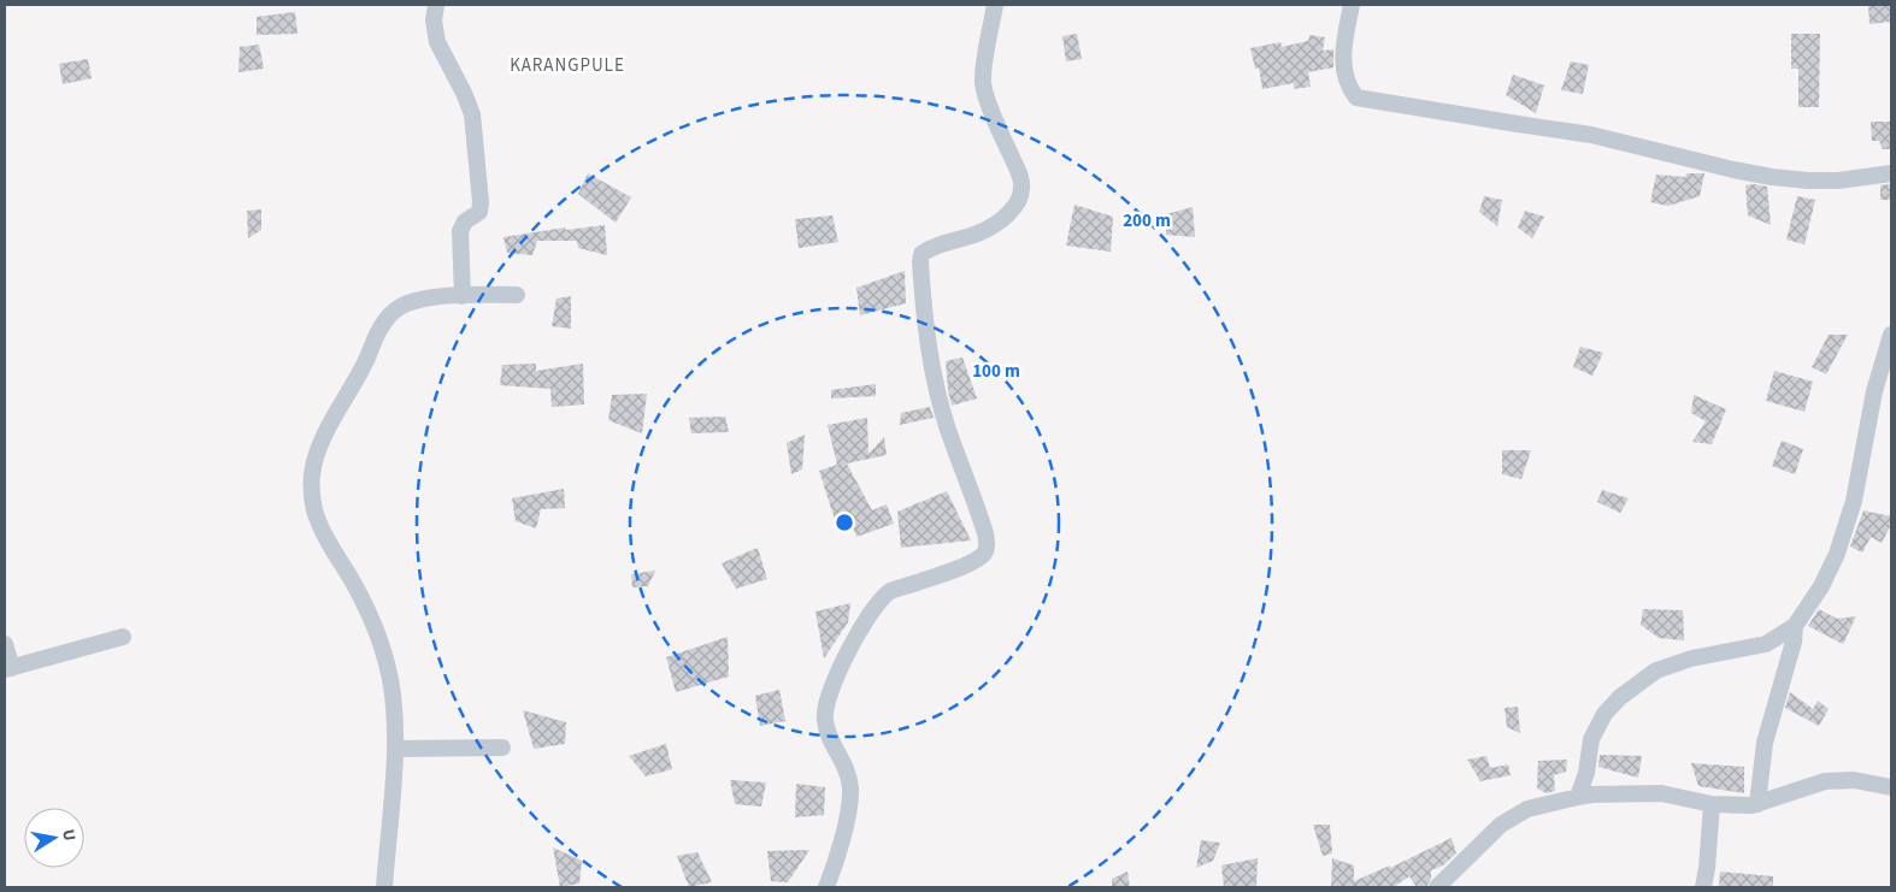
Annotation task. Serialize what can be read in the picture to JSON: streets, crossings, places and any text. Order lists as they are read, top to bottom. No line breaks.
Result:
{"districts":["KARANGPULE"],"north":"right","rings":["200 m","100 m"]}
